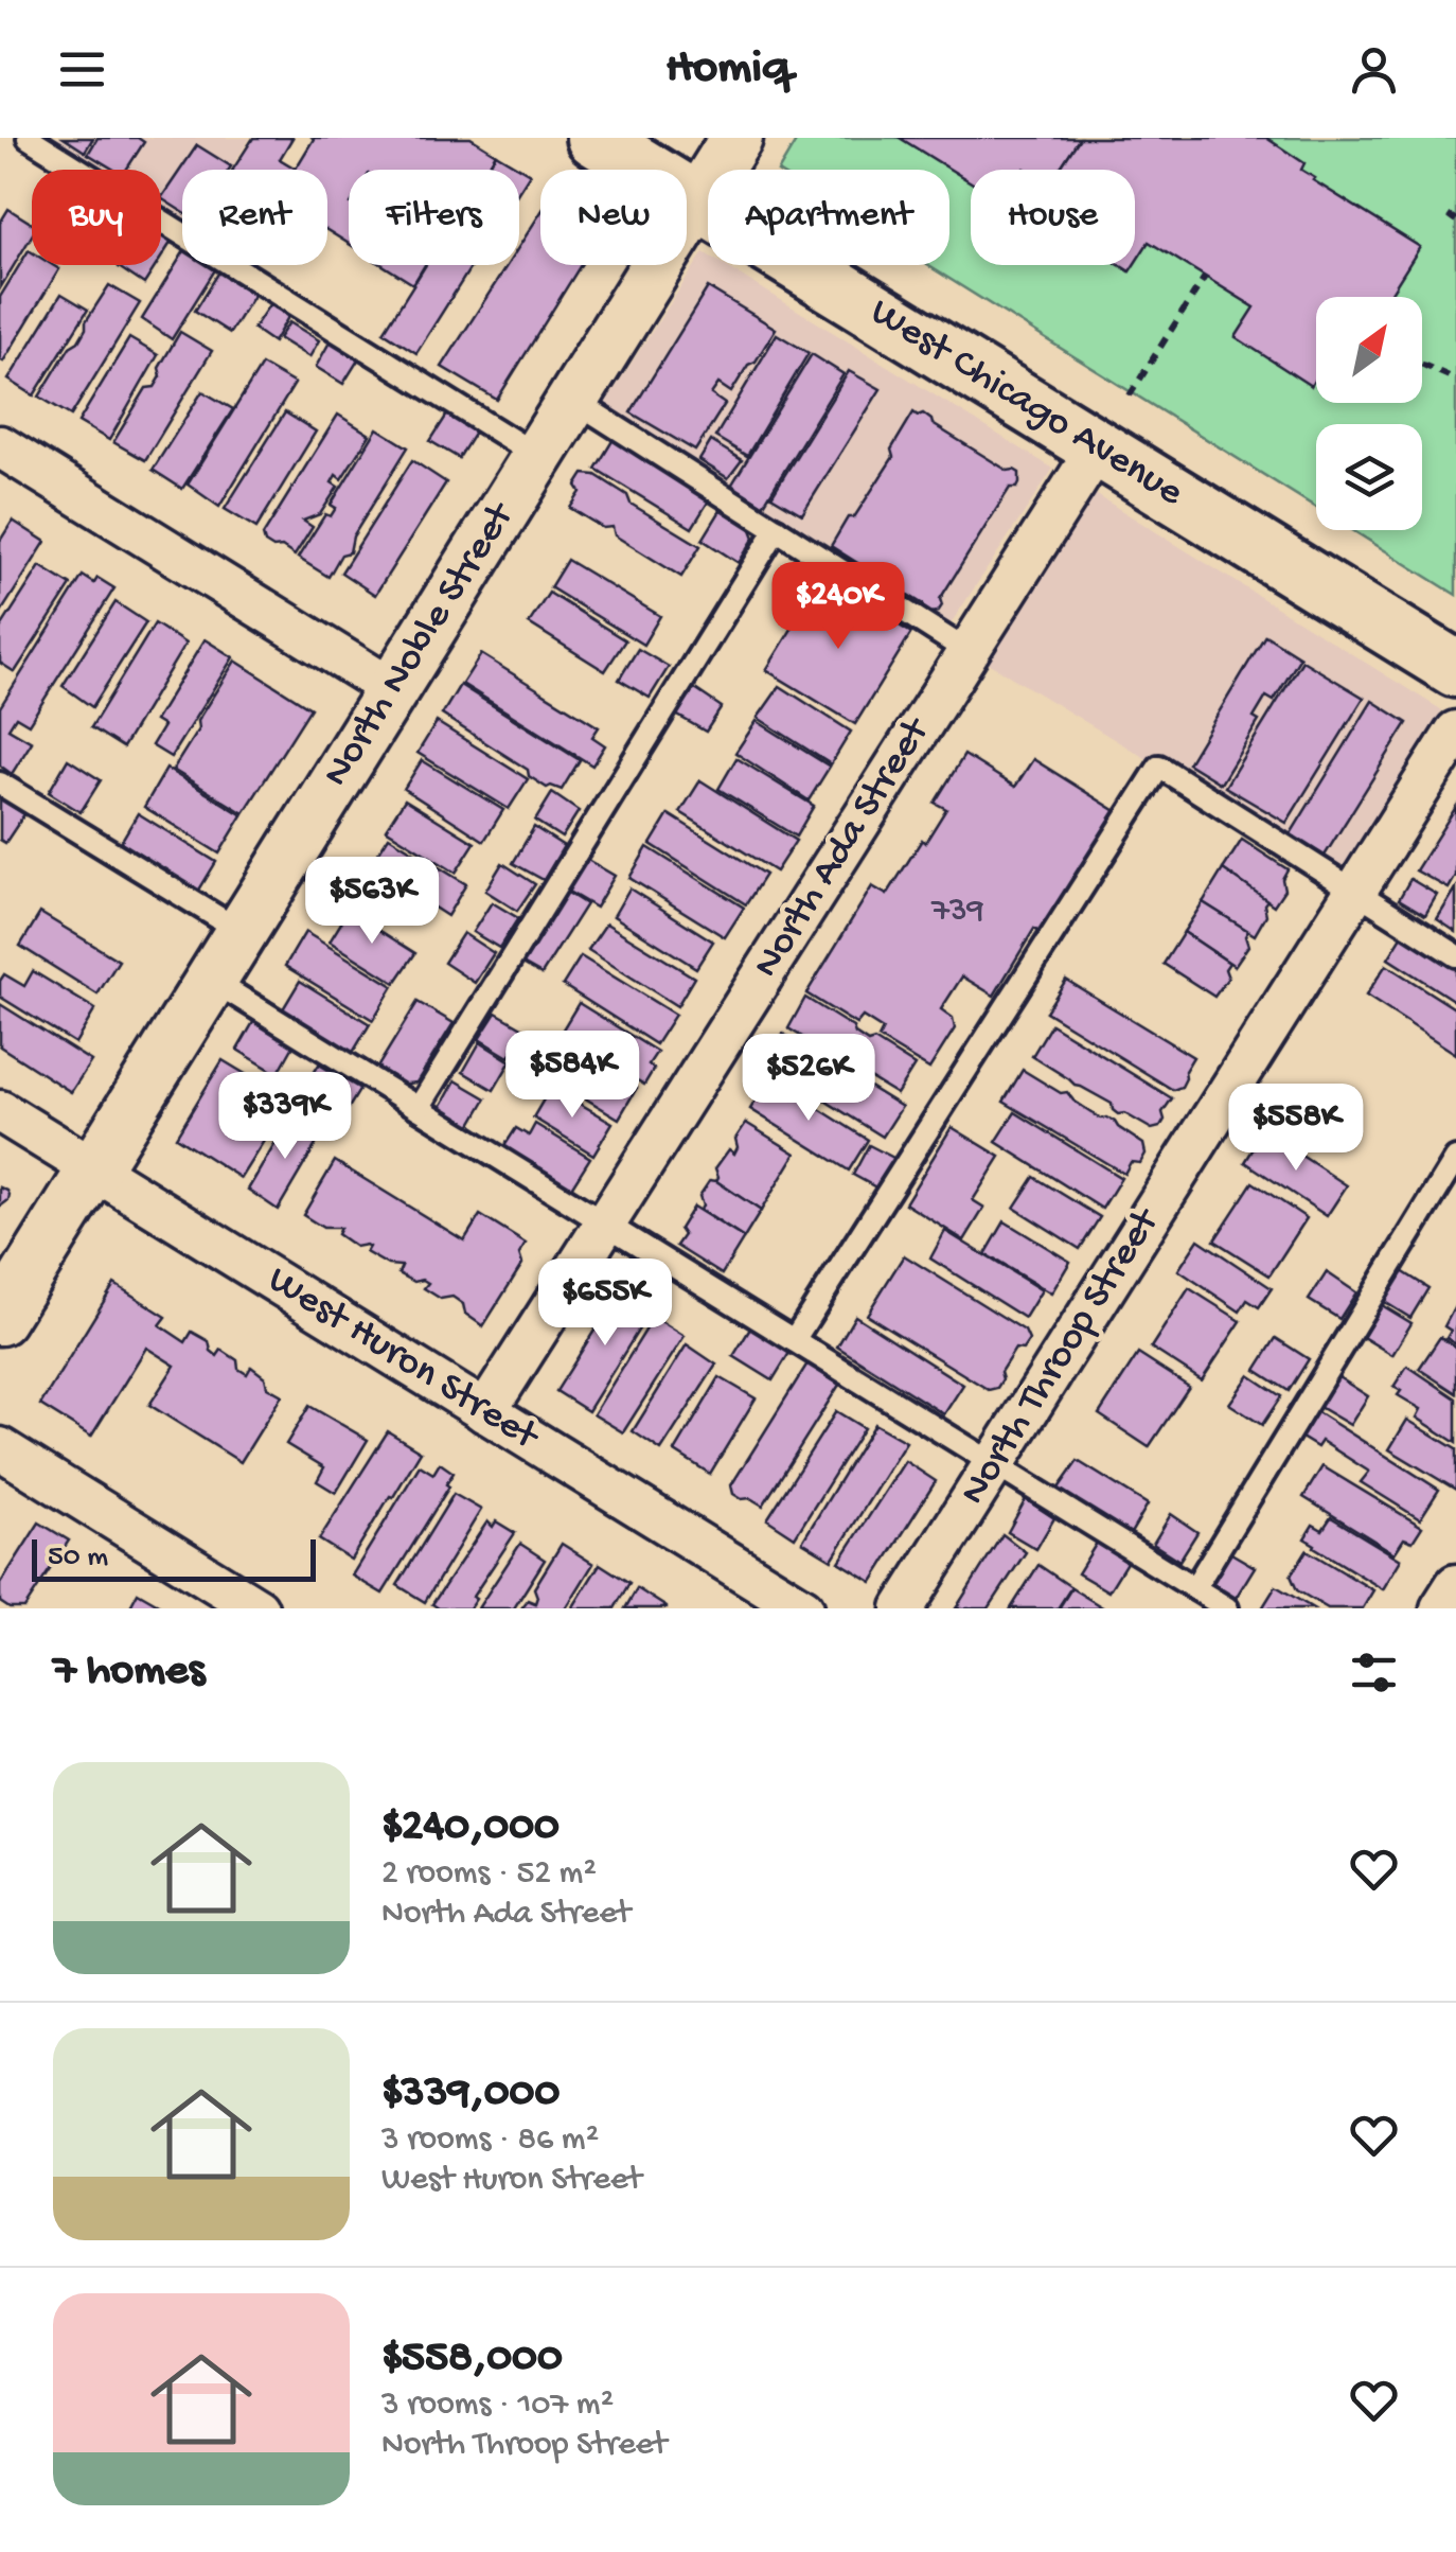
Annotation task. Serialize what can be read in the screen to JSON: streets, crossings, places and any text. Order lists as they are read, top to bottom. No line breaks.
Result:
{"streets":{"main road":["West Chicago Avenue"],"street":["North Noble Street","North Ada Street","North Throop Street","West Huron Street"]},"crossings":[["West Chicago Avenue","North Noble Street"],["West Chicago Avenue","North Ada Street"],["North Noble Street","West Huron Street"],["North Ada Street","West Huron Street"]],"house_numbers":["739"],"scale_bar":"50 m","north":"top right","page":{"header":"Homiq","chip":["Buy","Rent","Filters","New","Apartment","House"],"price":["$240K","$563K","$584K","$526K","$339K","$558K","$655K"],"scale":"50 m","heading":"7 homes","list":[{"name":"$240,000","note":"2 rooms · 52 m² · North Ada Street"},{"name":"$339,000","note":"3 rooms · 86 m² · West Huron Street"},{"name":"$558,000","note":"3 rooms · 107 m² · North Throop Street"}]}}
